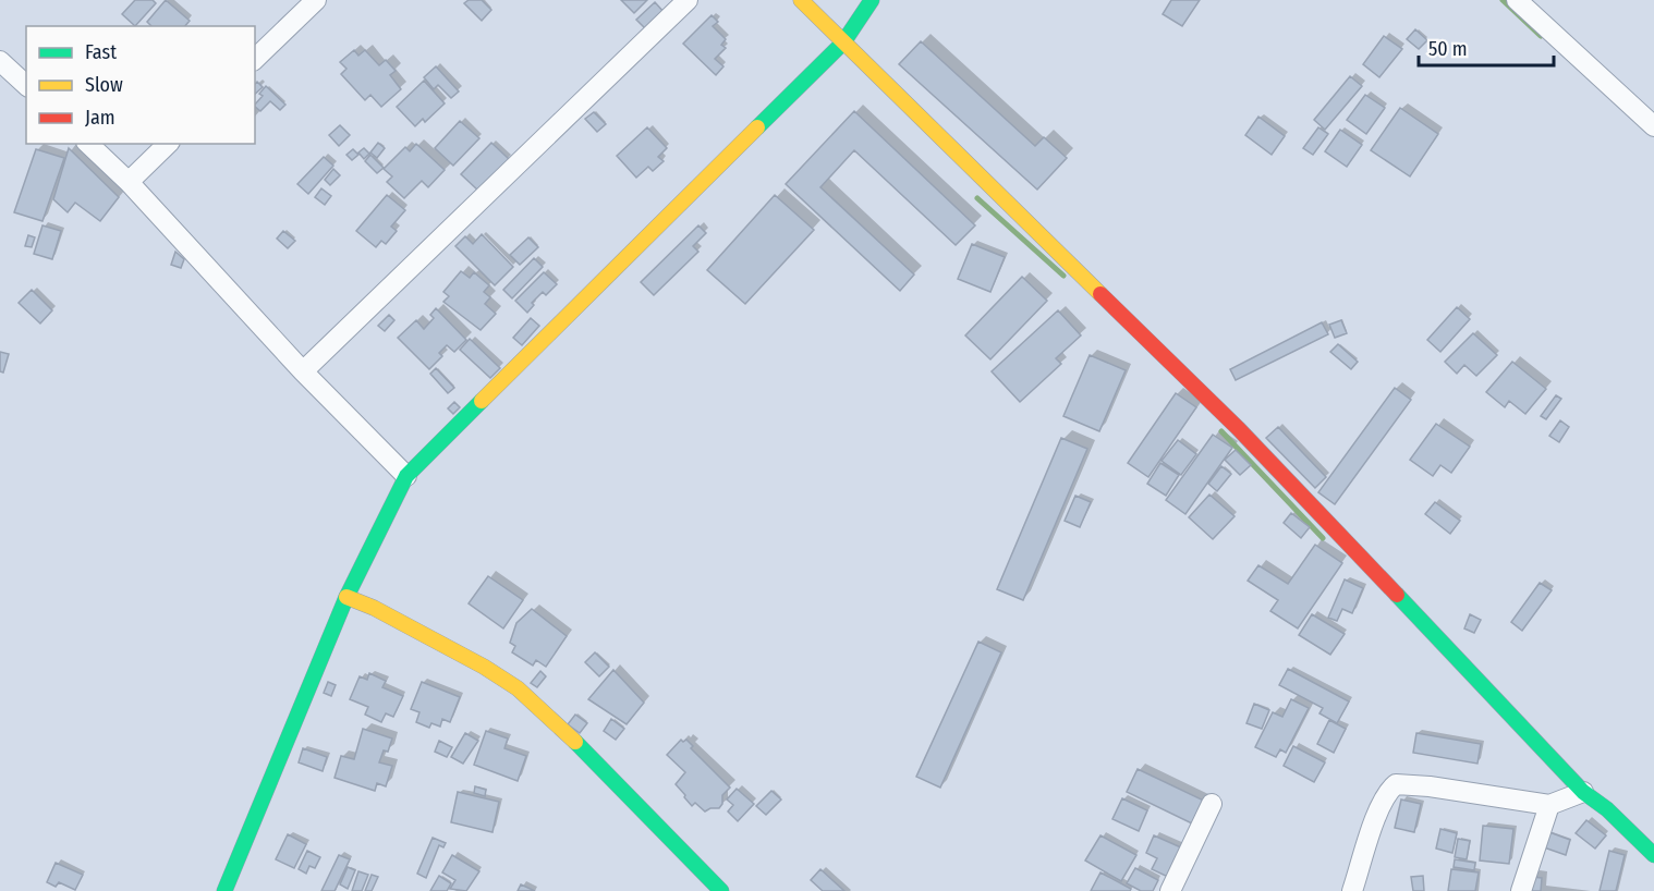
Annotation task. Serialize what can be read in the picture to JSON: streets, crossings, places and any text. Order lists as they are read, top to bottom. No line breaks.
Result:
{"legend":["Fast","Slow","Jam"],"scale_bar":"50 m"}
